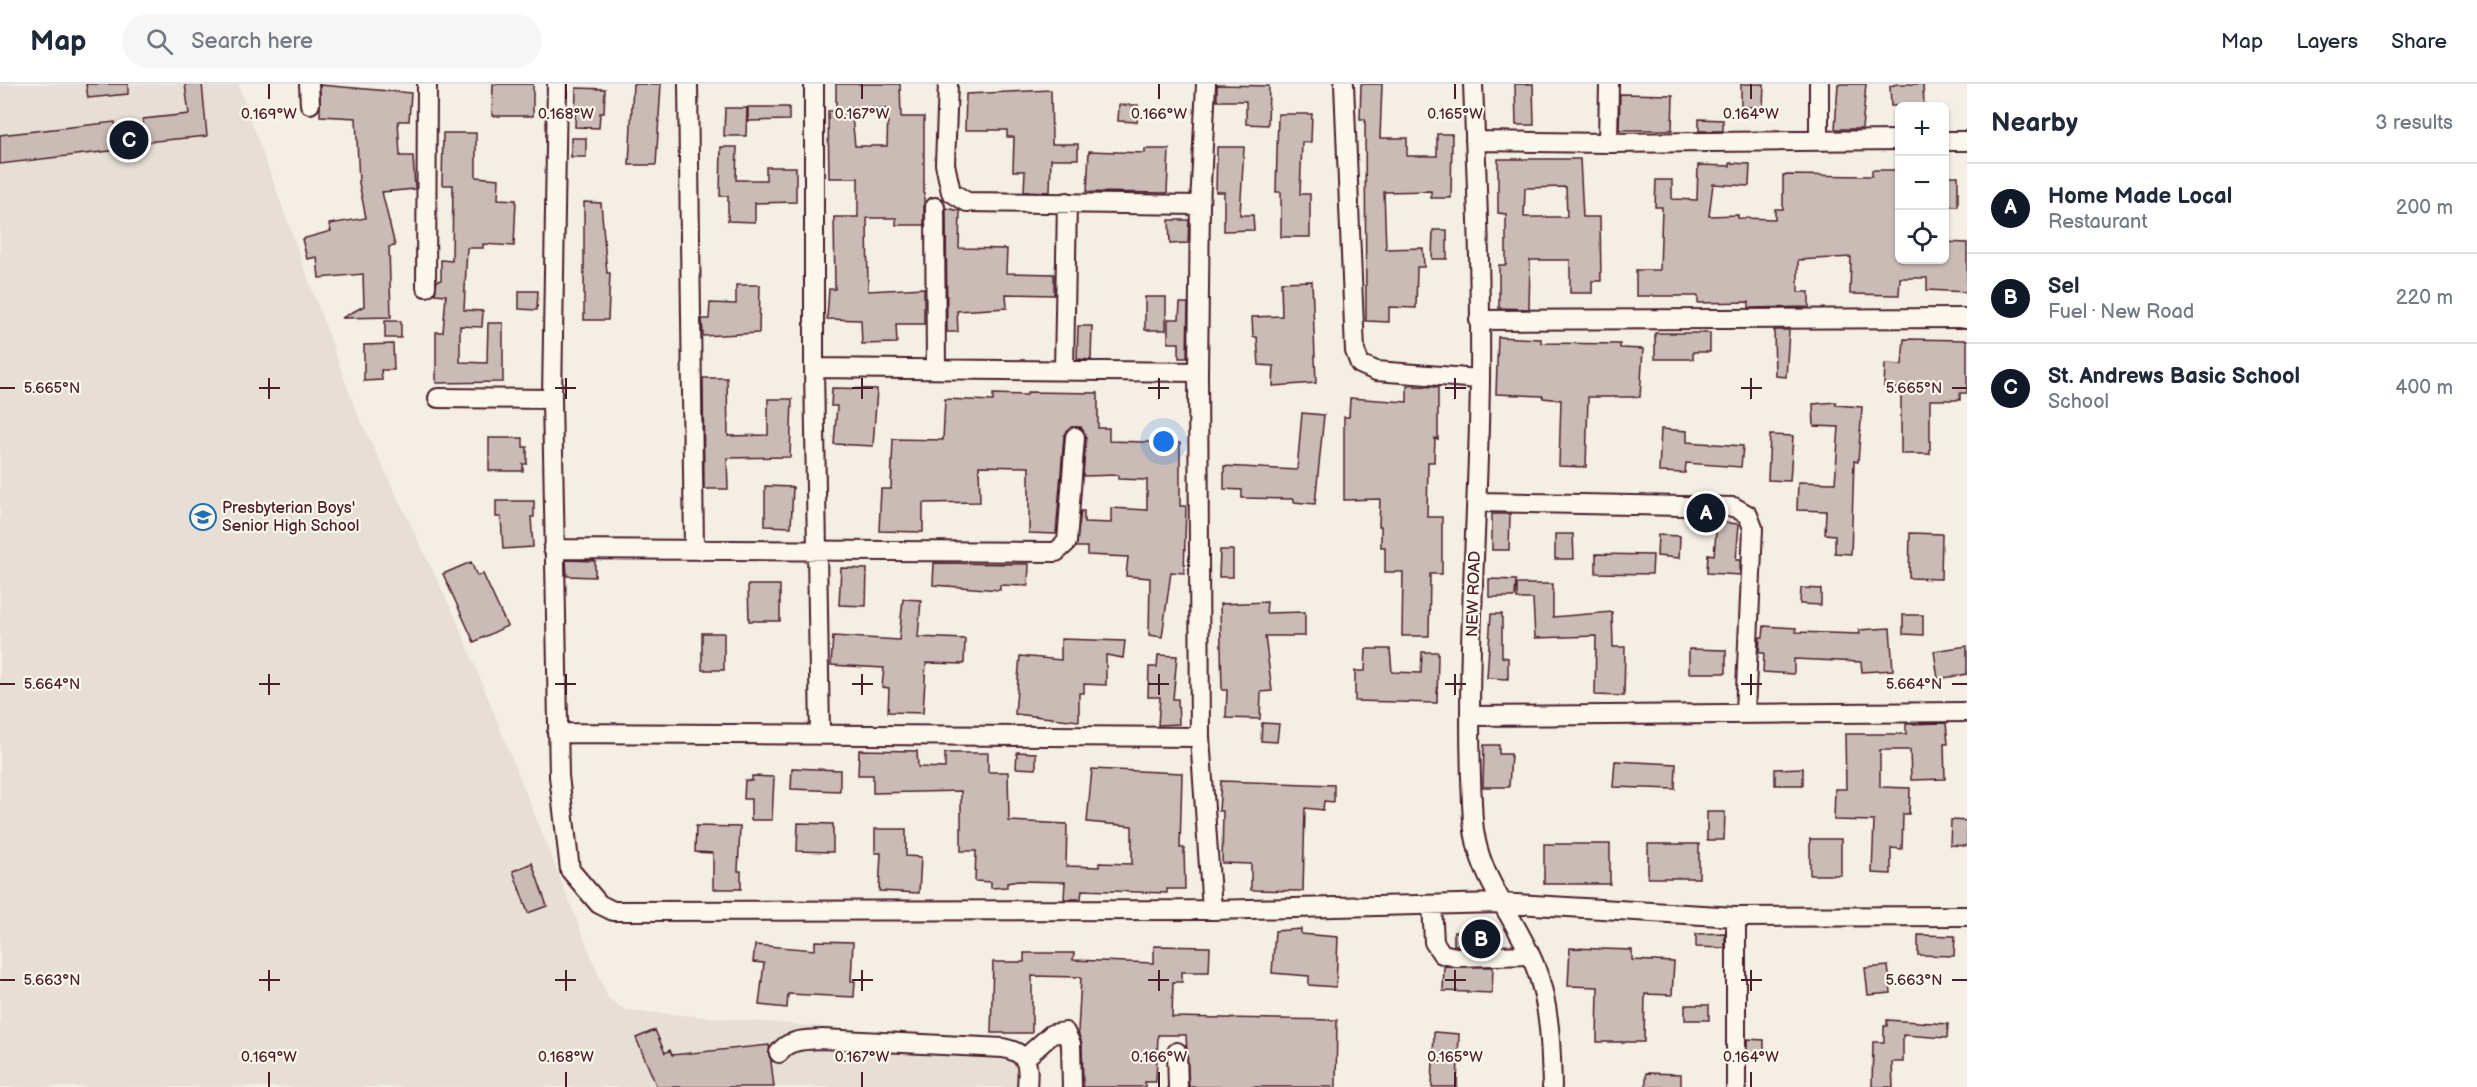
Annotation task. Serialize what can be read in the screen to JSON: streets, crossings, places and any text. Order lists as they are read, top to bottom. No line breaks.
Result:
{"streets":{"street":["NEW ROAD"]},"places":{"school or university":["Presbyterian Boys' Senior High School"]},"page":{"header":"Map","search":"Search here","nav":["Map","Layers","Share"],"heading":["Nearby","3 results"],"map_buttons":["+","−"],"pins":["C","A","B"],"list":[{"mark":"A","name":"Home Made Local","note":"Restaurant","value":"200 m"},{"mark":"B","name":"Sel","note":"Fuel · New Road","value":"220 m"},{"mark":"C","name":"St. Andrews Basic School","note":"School","value":"400 m"}]},"coordinates":["0.169°W","0.168°W","0.167°W","0.166°W","0.165°W","0.164°W","5.665°N","5.664°N","5.663°N"]}
